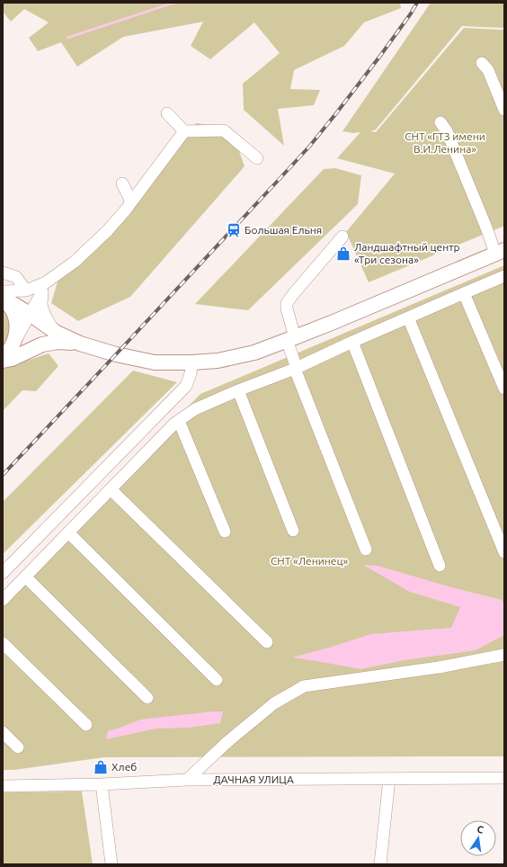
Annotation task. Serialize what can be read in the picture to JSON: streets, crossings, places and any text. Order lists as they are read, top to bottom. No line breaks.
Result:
{"streets":{"street":["ДАЧНАЯ УЛИЦА"]},"parks":["СНТ «ГТЗ имени В.И.Ленина»","СНТ «Ленинец»"],"places":{"station":["Большая Ельня"],"shop":["Ландшафтный центр «Три сезона»","Хлеб"]},"north":"top"}
